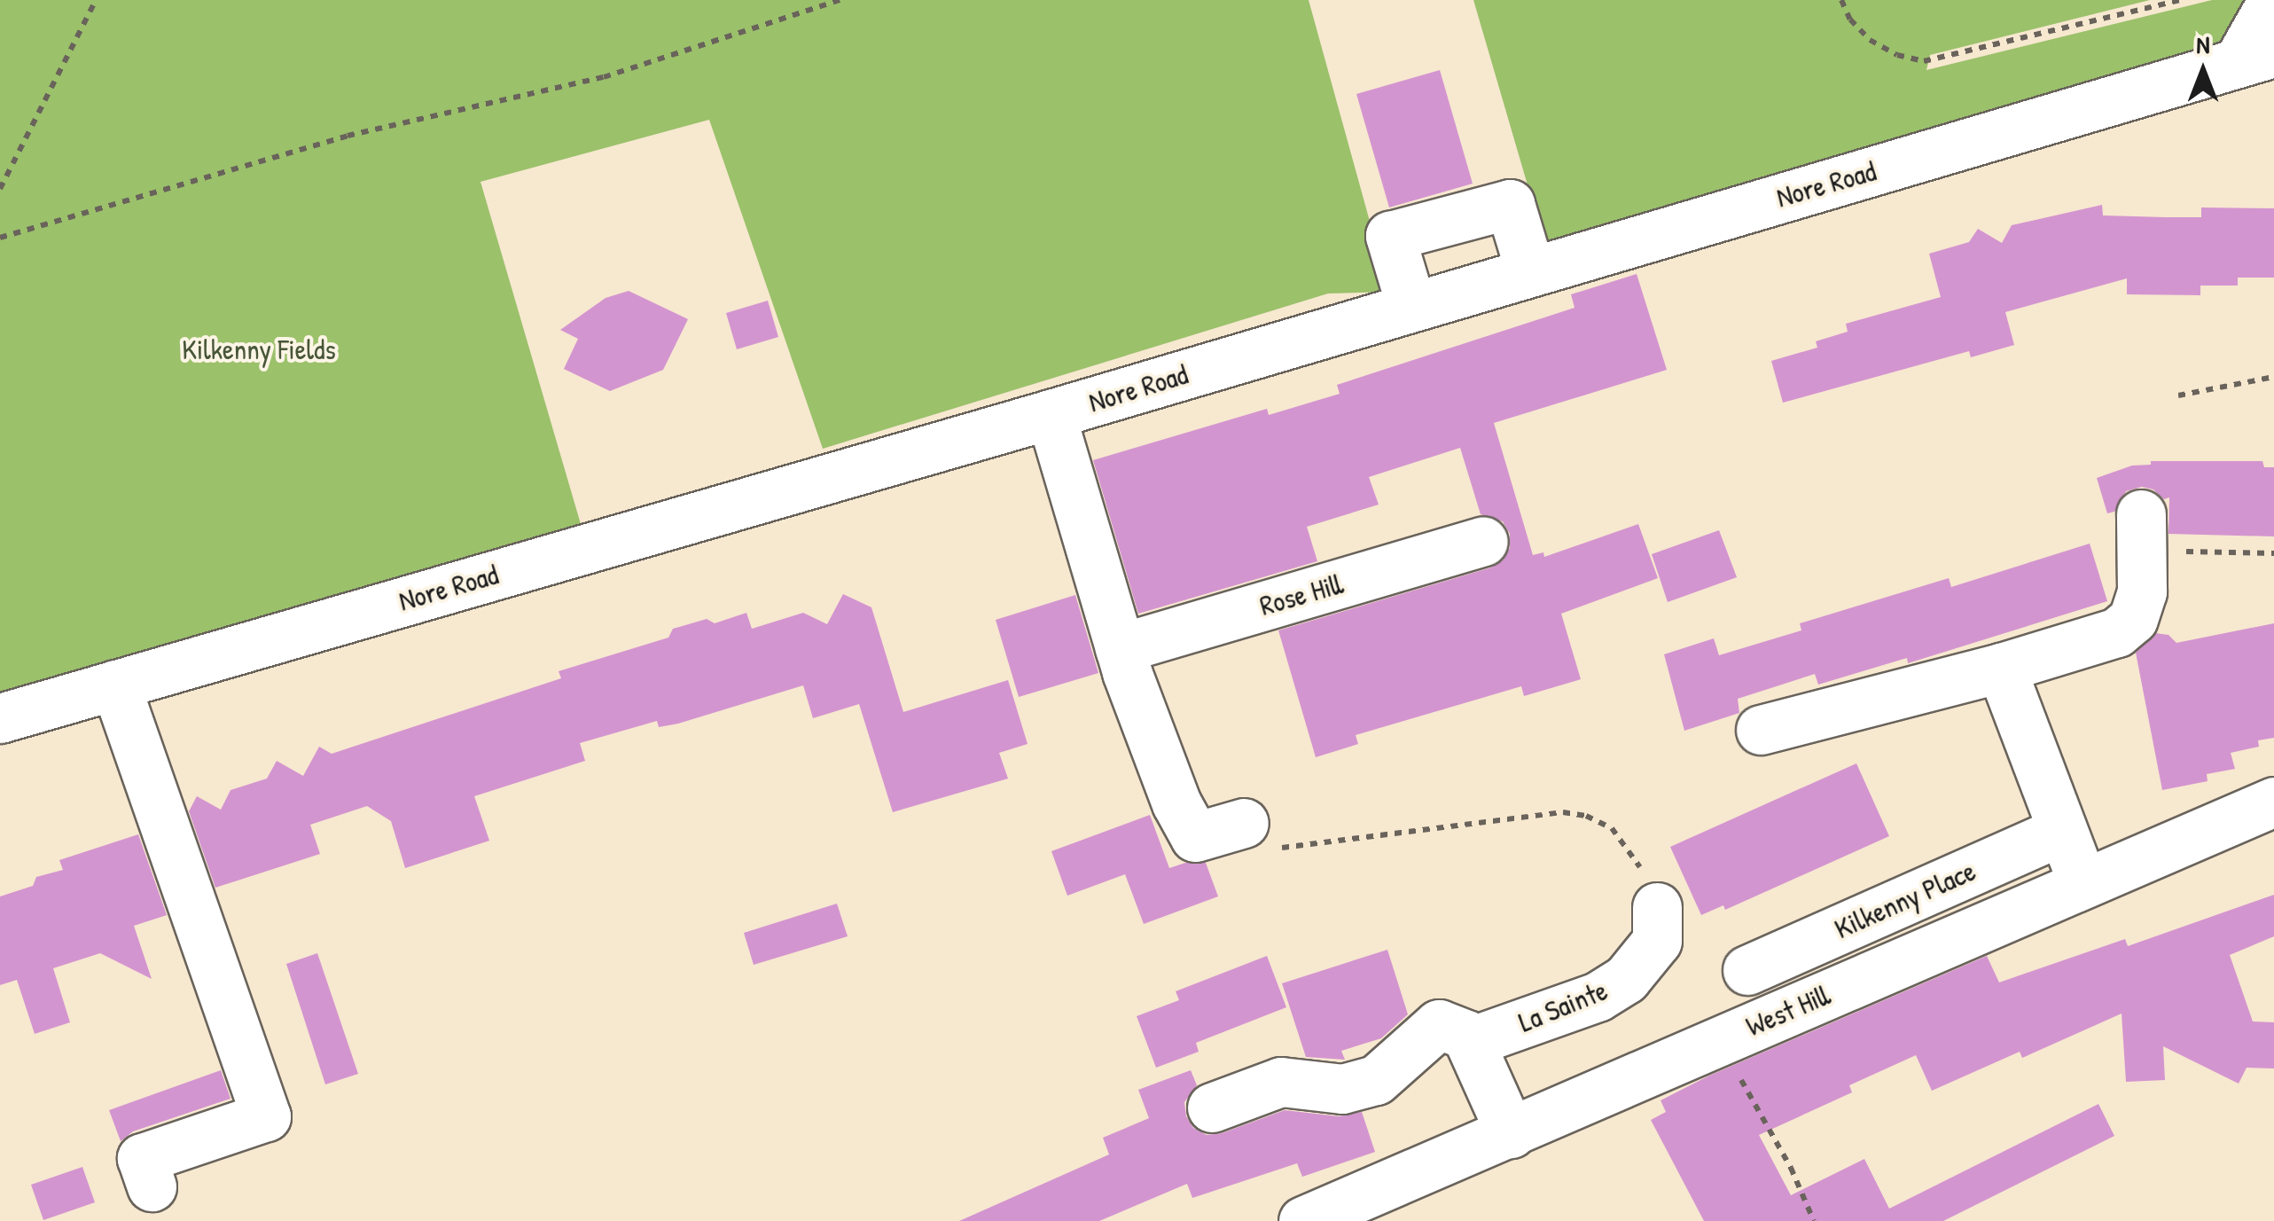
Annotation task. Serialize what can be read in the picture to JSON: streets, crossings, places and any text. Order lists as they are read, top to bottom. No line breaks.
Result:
{"streets":{"street":["Nore Road","Rose Hill","Kilkenny Place","La Sainte","West Hill"]},"parks":["Kilkenny Fields"],"north":"top"}
